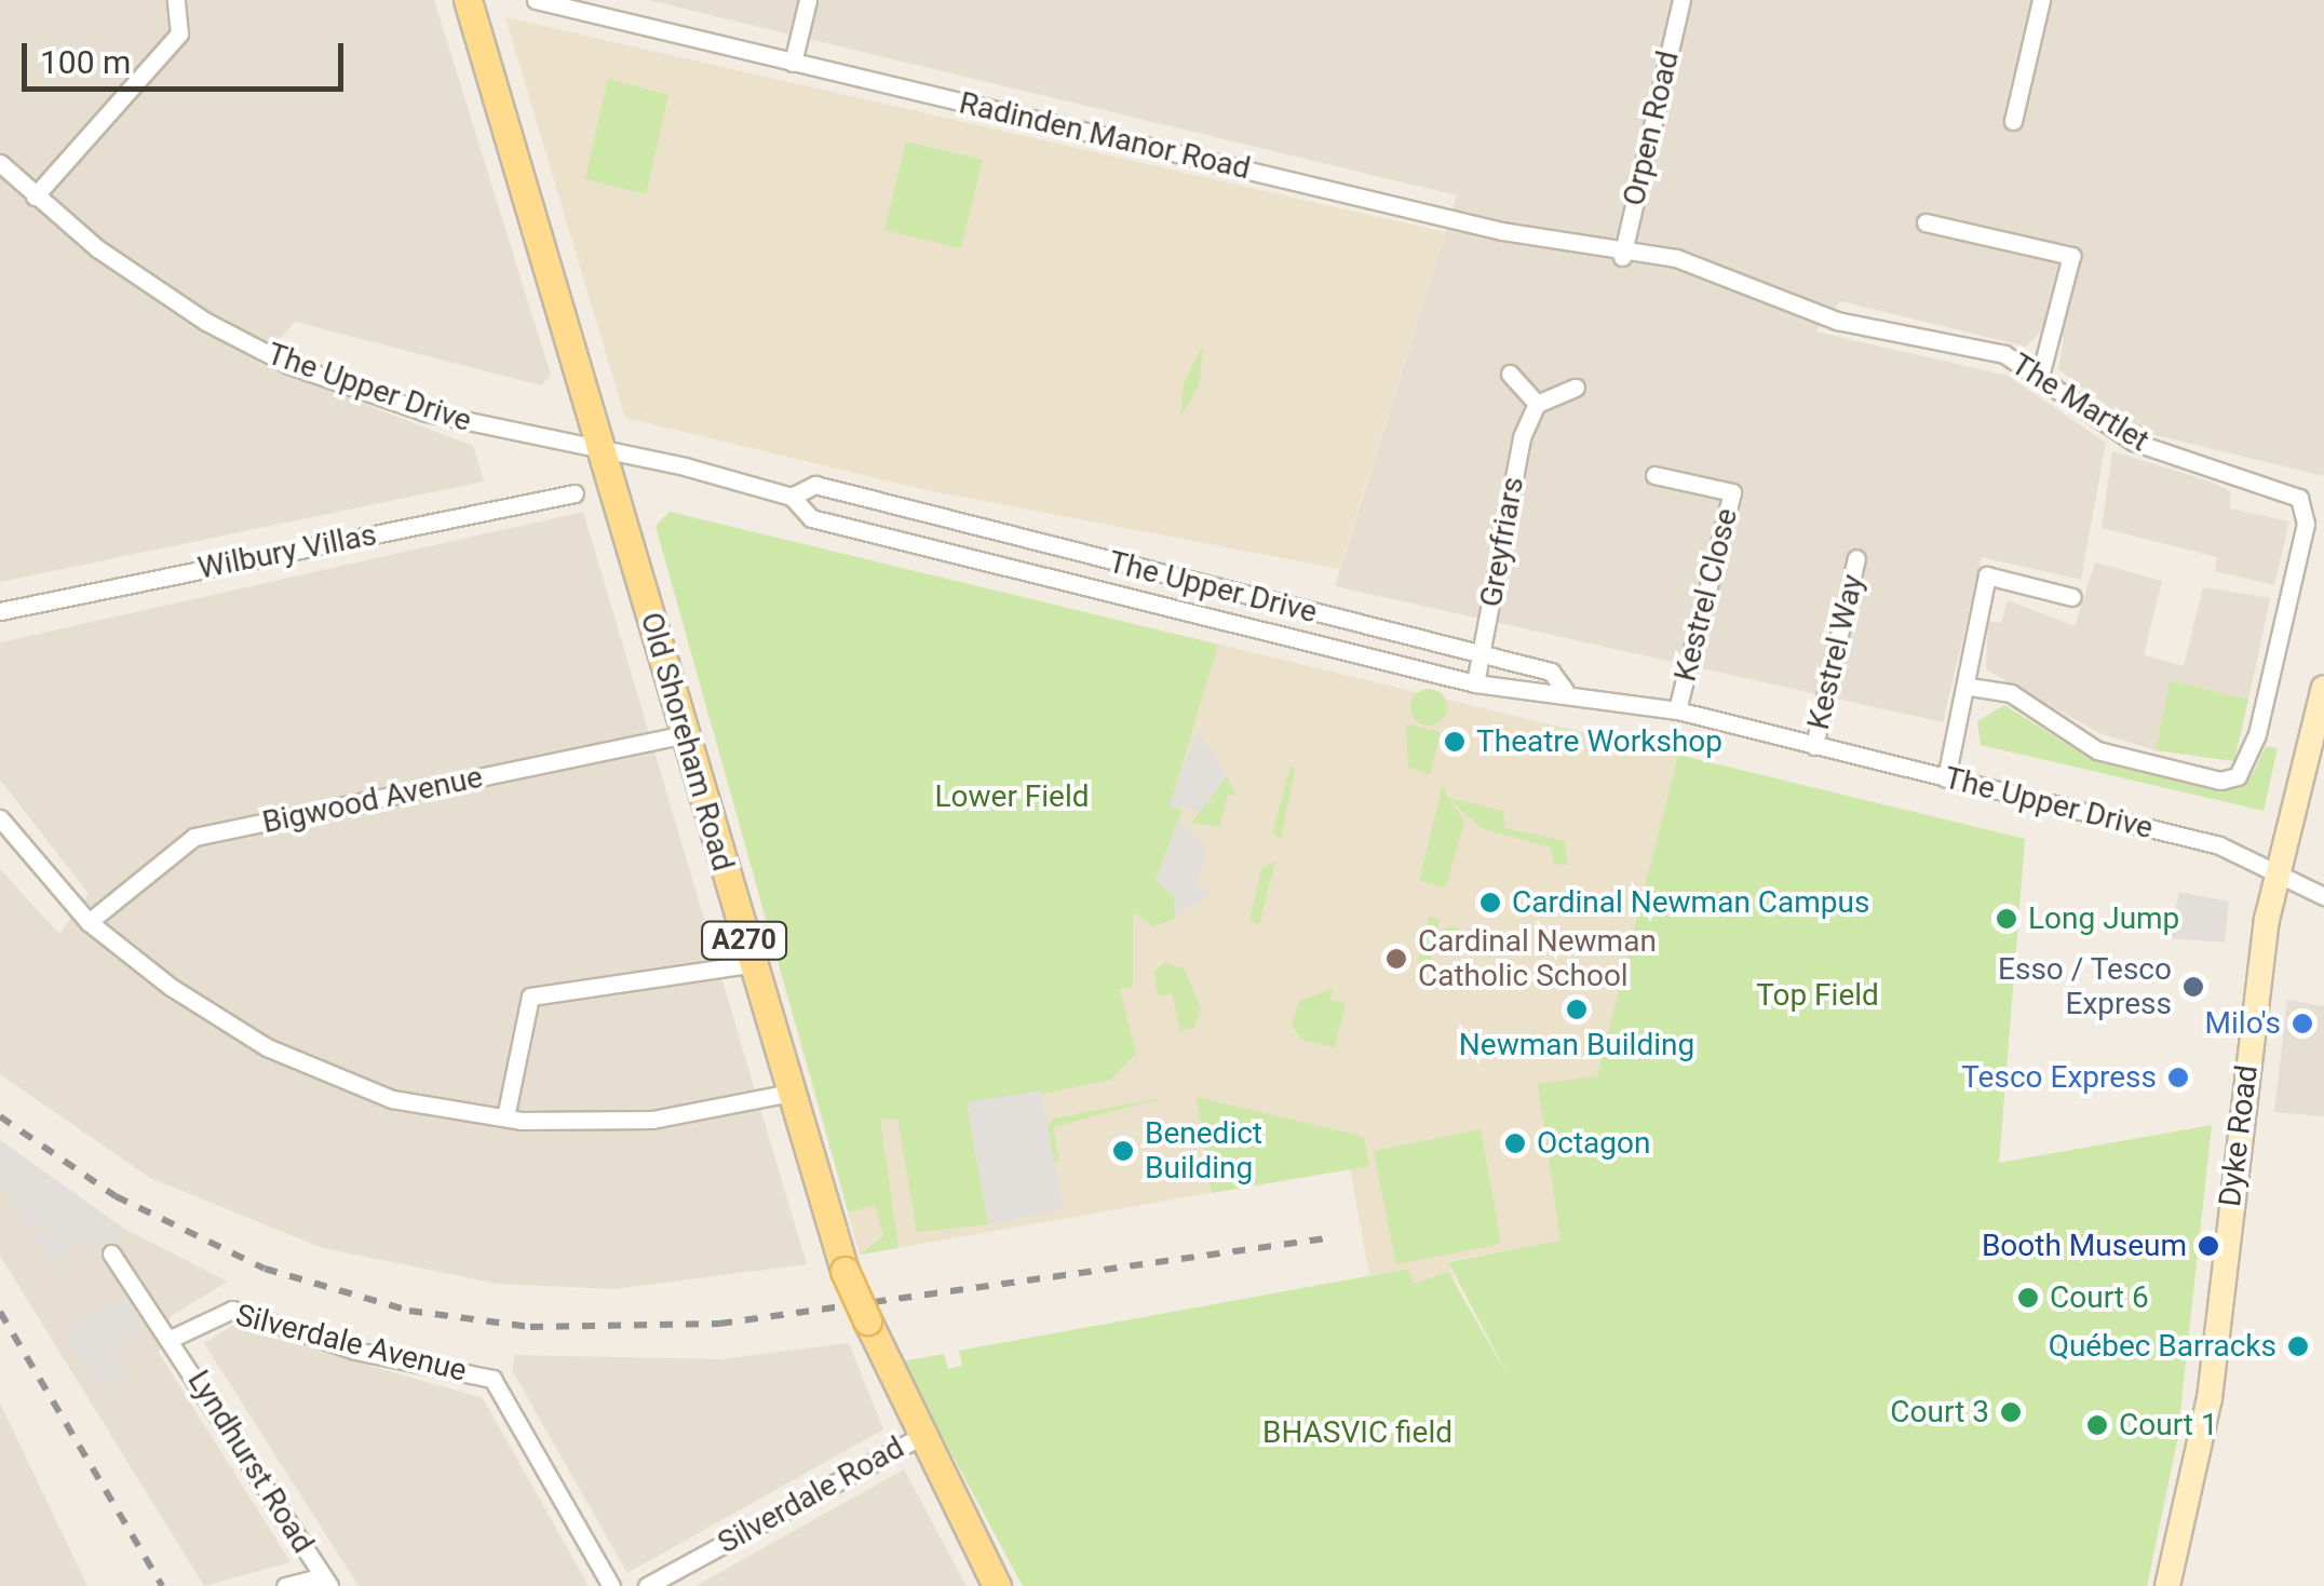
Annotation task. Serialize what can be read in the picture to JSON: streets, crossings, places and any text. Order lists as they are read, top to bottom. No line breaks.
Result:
{"streets":{"main road":["Old Shoreham Road","A270"],"street":["Orpen Road","Radinden Manor Road","The Upper Drive","The Martlet","Greyfriars","Wilbury Villas","Kestrel Close","Kestrel Way","Bigwood Avenue","Dyke Road","Silverdale Avenue","Lyndhurst Road","Silverdale Road"]},"crossings":[["Orpen Road","Radinden Manor Road"],["Radinden Manor Road","The Martlet"],["The Upper Drive","Greyfriars"],["The Upper Drive","Kestrel Close"],["The Upper Drive","Kestrel Way"],["The Upper Drive","Old Shoreham Road"],["The Upper Drive","Dyke Road"],["Old Shoreham Road","Bigwood Avenue"],["Old Shoreham Road","Silverdale Road"],["Silverdale Avenue","Lyndhurst Road"]],"parks":["Lower Field","Top Field","BHASVIC field"],"places":["Theatre Workshop","Cardinal Newman Campus","Long Jump","Cardinal Newman Catholic School","Esso / Tesco Express","Newman Building","Milo's","Tesco Express","Octagon","Benedict Building","Booth Museum","Court 6","Québec Barracks","Court 3","Court 1"],"scale_bar":"100 m"}
